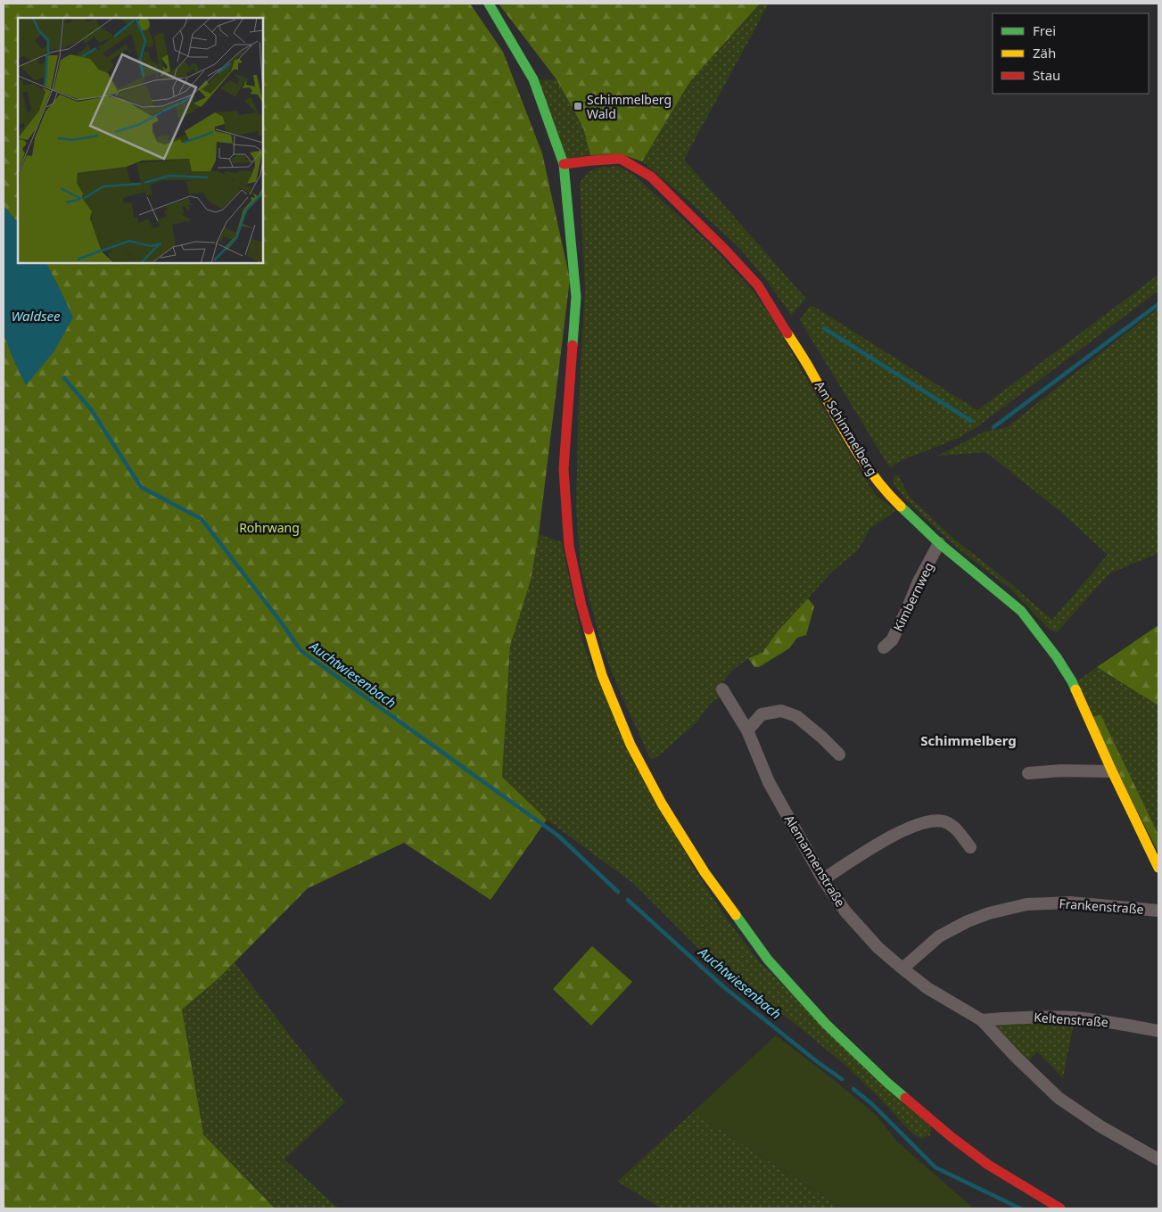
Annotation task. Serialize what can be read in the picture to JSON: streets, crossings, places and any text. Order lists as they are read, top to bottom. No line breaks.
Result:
{"streets":{"street":["Am Schimmelberg","Kimbernweg","Alemannenstraße","Frankenstraße","Keltenstraße"]},"crossings":[["Am Schimmelberg","Kimbernweg"],["Alemannenstraße","Frankenstraße"],["Alemannenstraße","Keltenstraße"]],"districts":["Schimmelberg"],"water":["Waldsee","Auchtwiesenbach"],"parks":["Rohrwang"],"places":{"transit":["Schimmelberg Wald"]},"legend":["Frei","Zäh","Stau"]}
